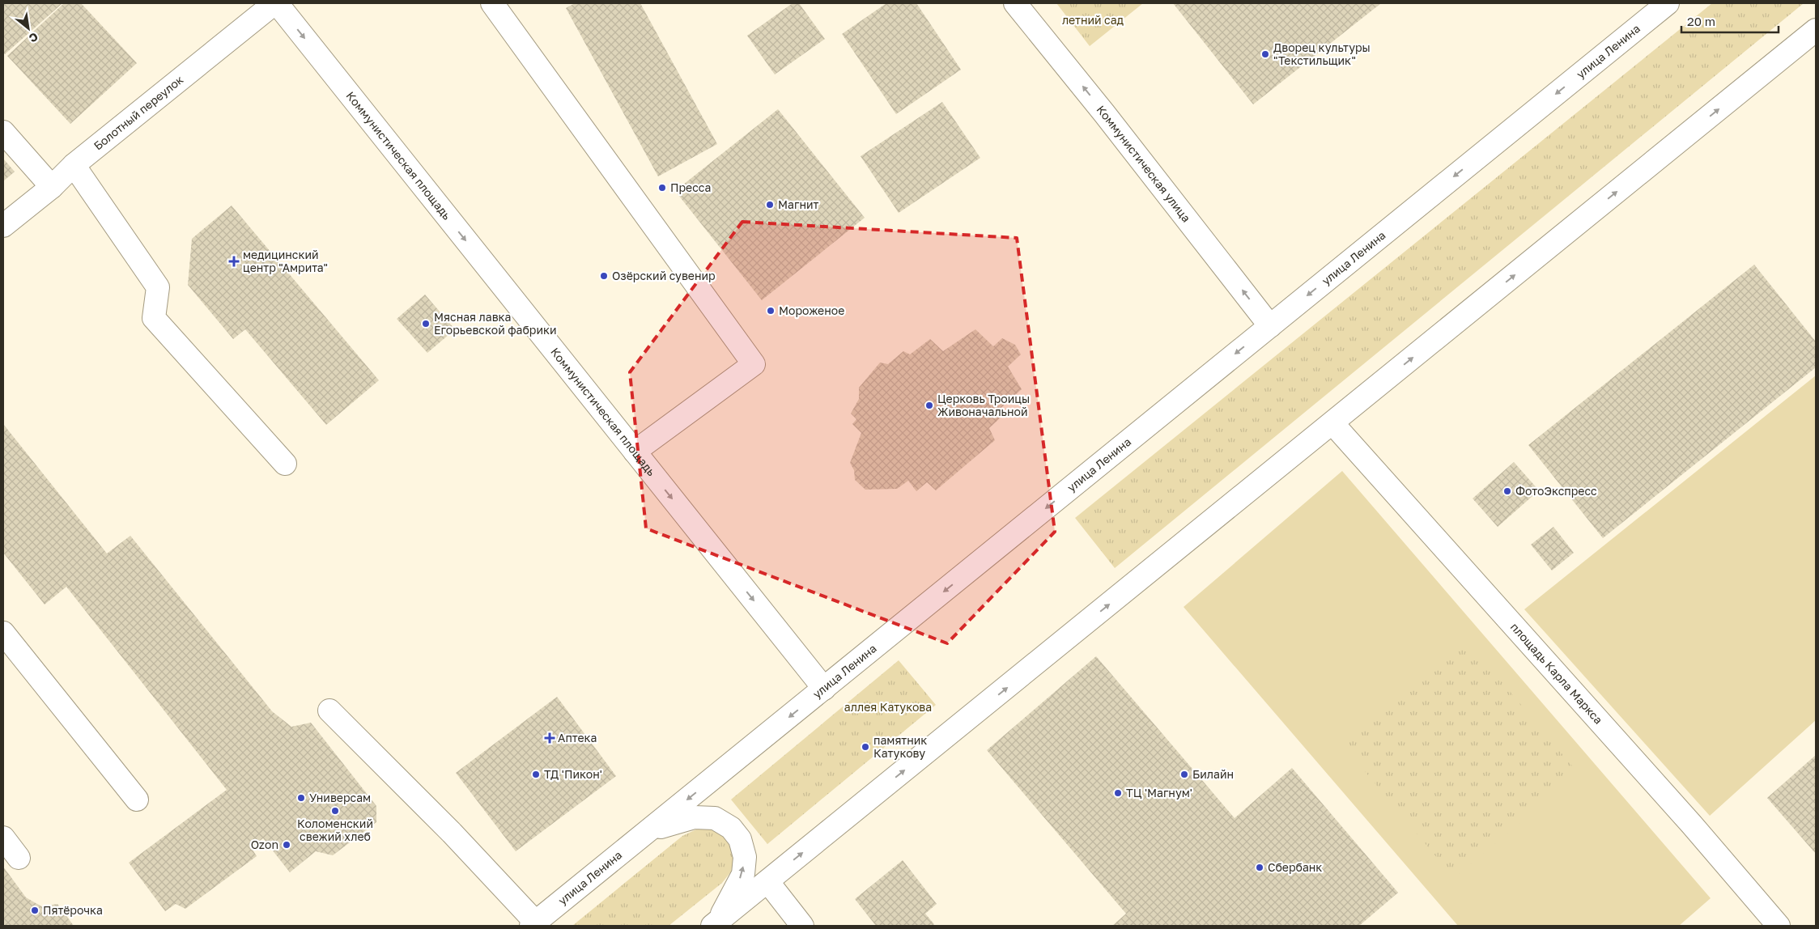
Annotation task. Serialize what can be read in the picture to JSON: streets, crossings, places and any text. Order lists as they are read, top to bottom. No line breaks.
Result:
{"streets":{"main road":["улица Ленина","Болотный переулок","Коммунистическая площадь","Коммунистическая улица","площадь Карла Маркса"]},"crossings":[["улица Ленина","Коммунистическая площадь"],["улица Ленина","Коммунистическая улица"],["Болотный переулок","Коммунистическая площадь"]],"one_way":["Коммунистическая площадь","Коммунистическая улица"],"parks":["летний сад","аллея Катукова"],"places":{"other":["Дворец культуры \"Текстильщик\"","Пресса","Магнит","Озёрский сувенир","Мороженое","Мясная лавка Егорьевской фабрики","Церковь Троицы Живоначальной","ФотоЭкспресс","памятник Катукову","ТД 'Пикон'","Билайн","ТЦ 'Магнум'","Универсам","Коломенский свежий хлеб","Ozon","Сбербанк","Пятёрочка"],"health":["медицинский центр \"Амрита\"","Аптека"]},"scale_bar":"20 m","north":"bottom right"}
